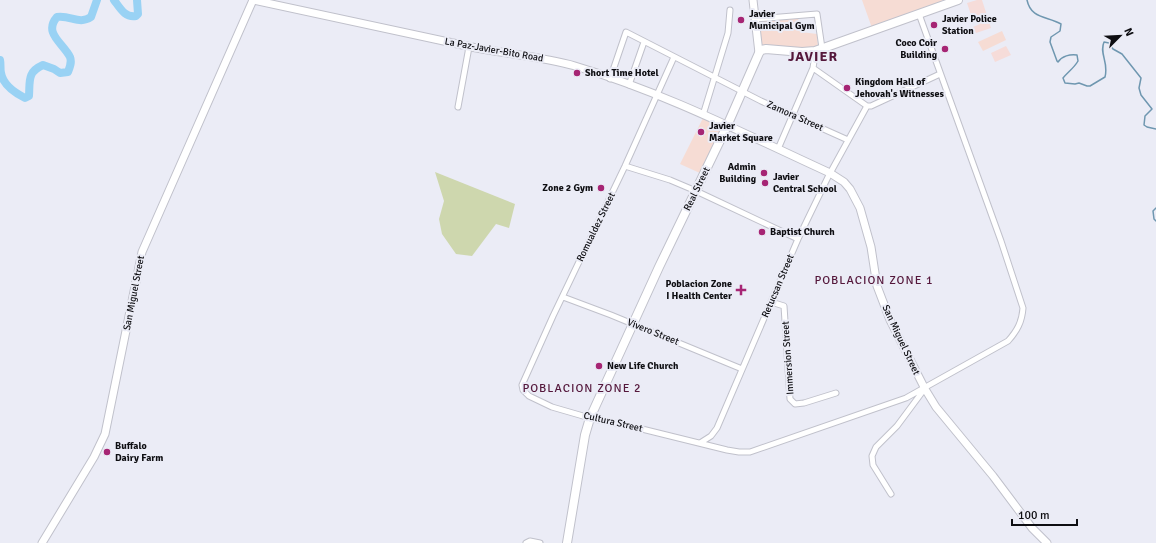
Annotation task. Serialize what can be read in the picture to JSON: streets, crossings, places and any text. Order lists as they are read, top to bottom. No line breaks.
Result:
{"streets":{"main road":["Real Street"],"street":["La Paz-Javier-Bito Road","Zamora Street","Romualdez Street","Retucsan Street","San Miguel Street","Vivero Street","Immersion Street","Cultura Street"]},"crossings":[["La Paz-Javier-Bito Road","Real Street"],["La Paz-Javier-Bito Road","Romualdez Street"],["La Paz-Javier-Bito Road","San Miguel Street"],["Zamora Street","Real Street"],["Zamora Street","Retucsan Street"],["Real Street","San Miguel Street"],["Real Street","Vivero Street"],["Real Street","Cultura Street"],["Romualdez Street","Vivero Street"],["Romualdez Street","Cultura Street"],["Retucsan Street","San Miguel Street"],["Retucsan Street","Vivero Street"],["Retucsan Street","Immersion Street"],["Retucsan Street","Cultura Street"],["San Miguel Street","Cultura Street"]],"districts":["JAVIER","POBLACION ZONE 1","POBLACION ZONE 2"],"places":{"other":["Javier Municipal Gym","Javier Police Station","Coco Coir Building","Short Time Hotel","Kingdom Hall of Jehovah's Witnesses","Javier Market Square","Admin Building","Javier Central School","Zone 2 Gym","Baptist Church","New Life Church","Buffalo Dairy Farm"],"health":["Poblacion Zone I Health Center"]},"scale_bar":"100 m","north":"top right"}
